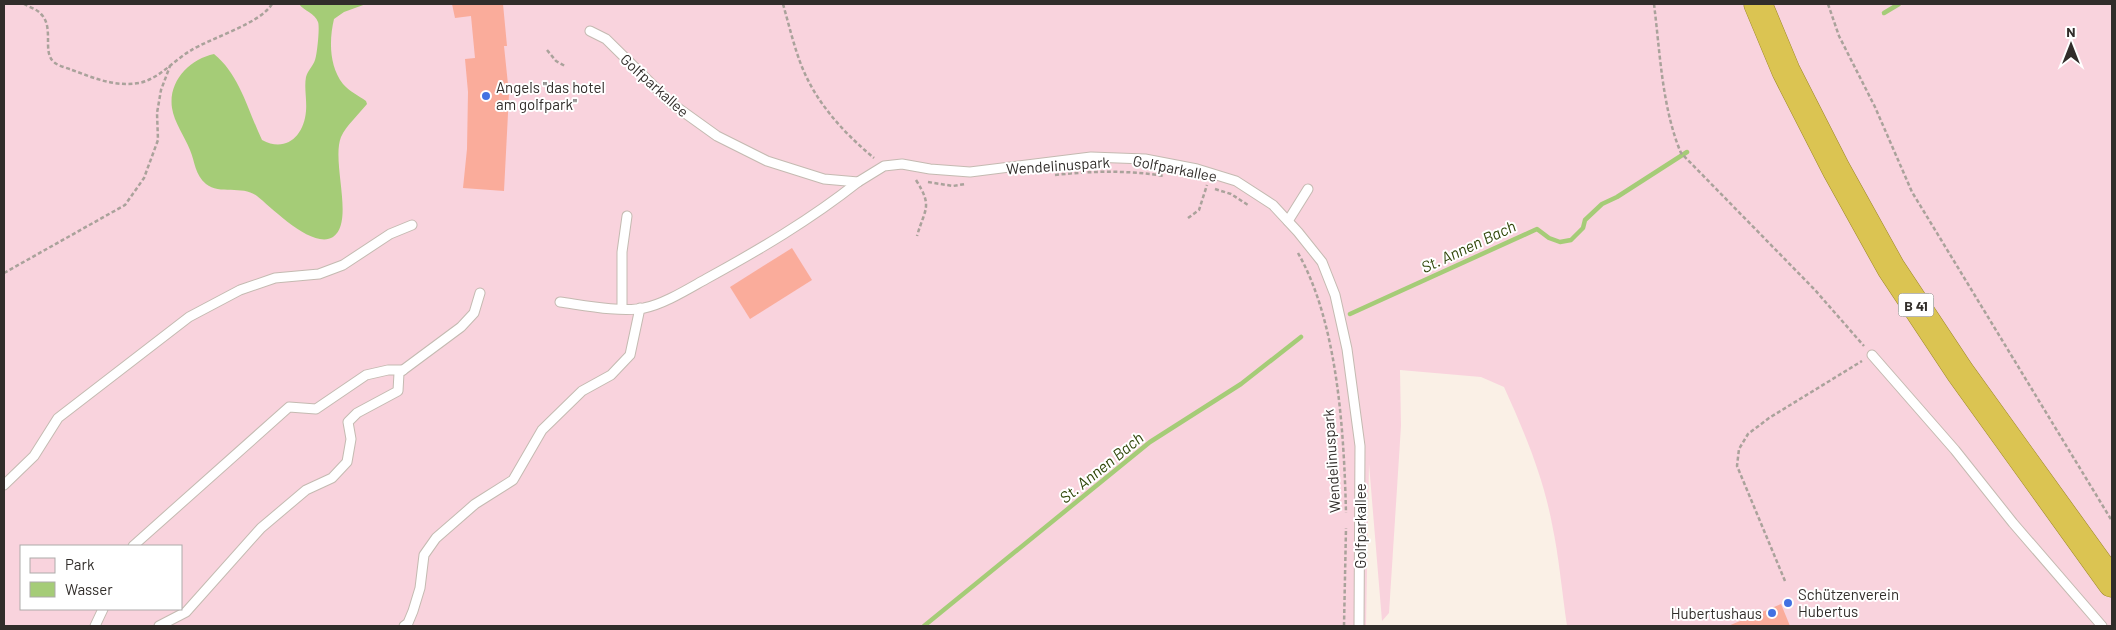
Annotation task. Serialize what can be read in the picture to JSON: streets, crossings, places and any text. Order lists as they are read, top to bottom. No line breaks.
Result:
{"streets":{"highway":["B 41"],"lane":["Golfparkallee"],"path":["Wendelinuspark"]},"water":["St. Annen Bach"],"places":["Angels \"das hotel am golfpark\"","Schützenverein Hubertus","Hubertushaus"],"legend":["Park","Wasser"],"north":"top"}
